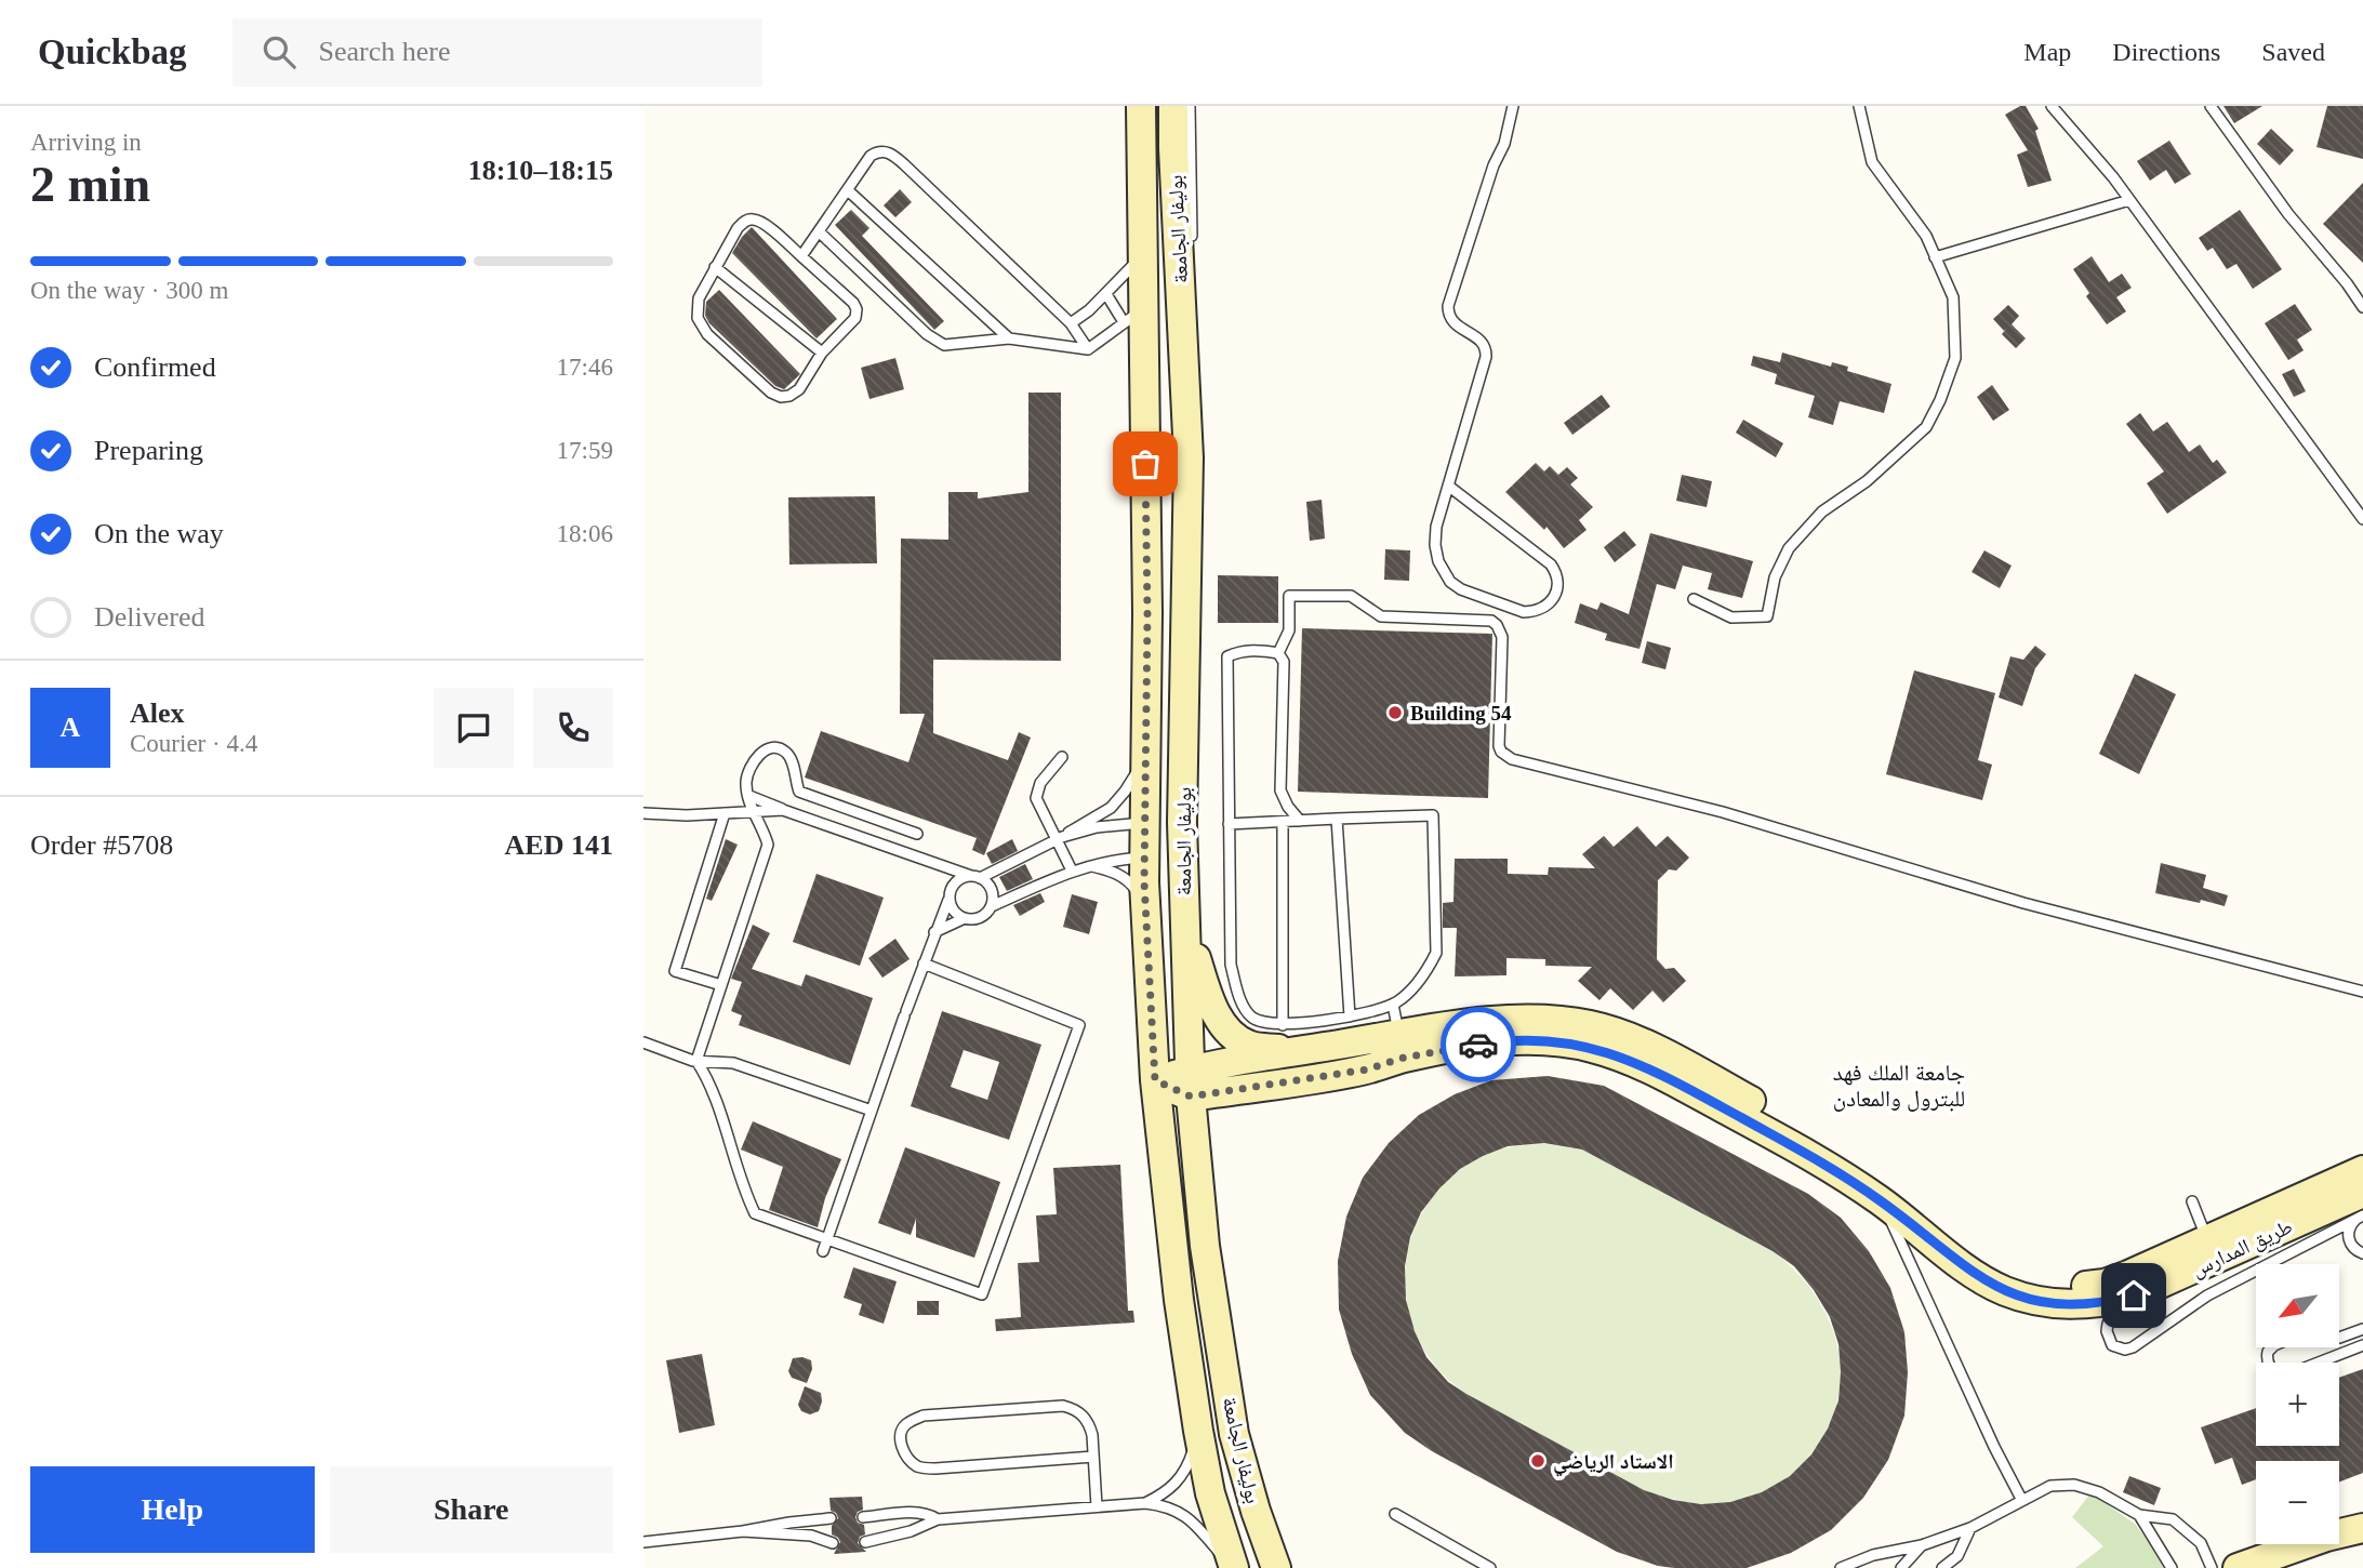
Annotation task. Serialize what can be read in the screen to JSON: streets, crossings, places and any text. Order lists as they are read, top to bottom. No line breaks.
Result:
{"streets":{"street":["بوليفار الجامعة","طريق المدارس"]},"crossings":[["بوليفار الجامعة","طريق المدارس"]],"districts":["جامعة الملك فهد للبترول والمعادن"],"places":["Building 54","الاستاد الرياضي"],"north":"bottom left","page":{"header":"Quickbag","search":"Search here","nav":["Map","Directions","Saved"],"heading":["2 min","Arriving in","18:10–18:15"],"panel":["Alex","Courier · 4.4","Order #5708","AED 141"],"bar":"On the way · 300 m","list":[["Confirmed","17:46"],["Preparing","17:59"],["On the way","18:06"],"Delivered"],"round":"A","map_buttons":["+","−"],"buttons":["Help","Share"]}}
